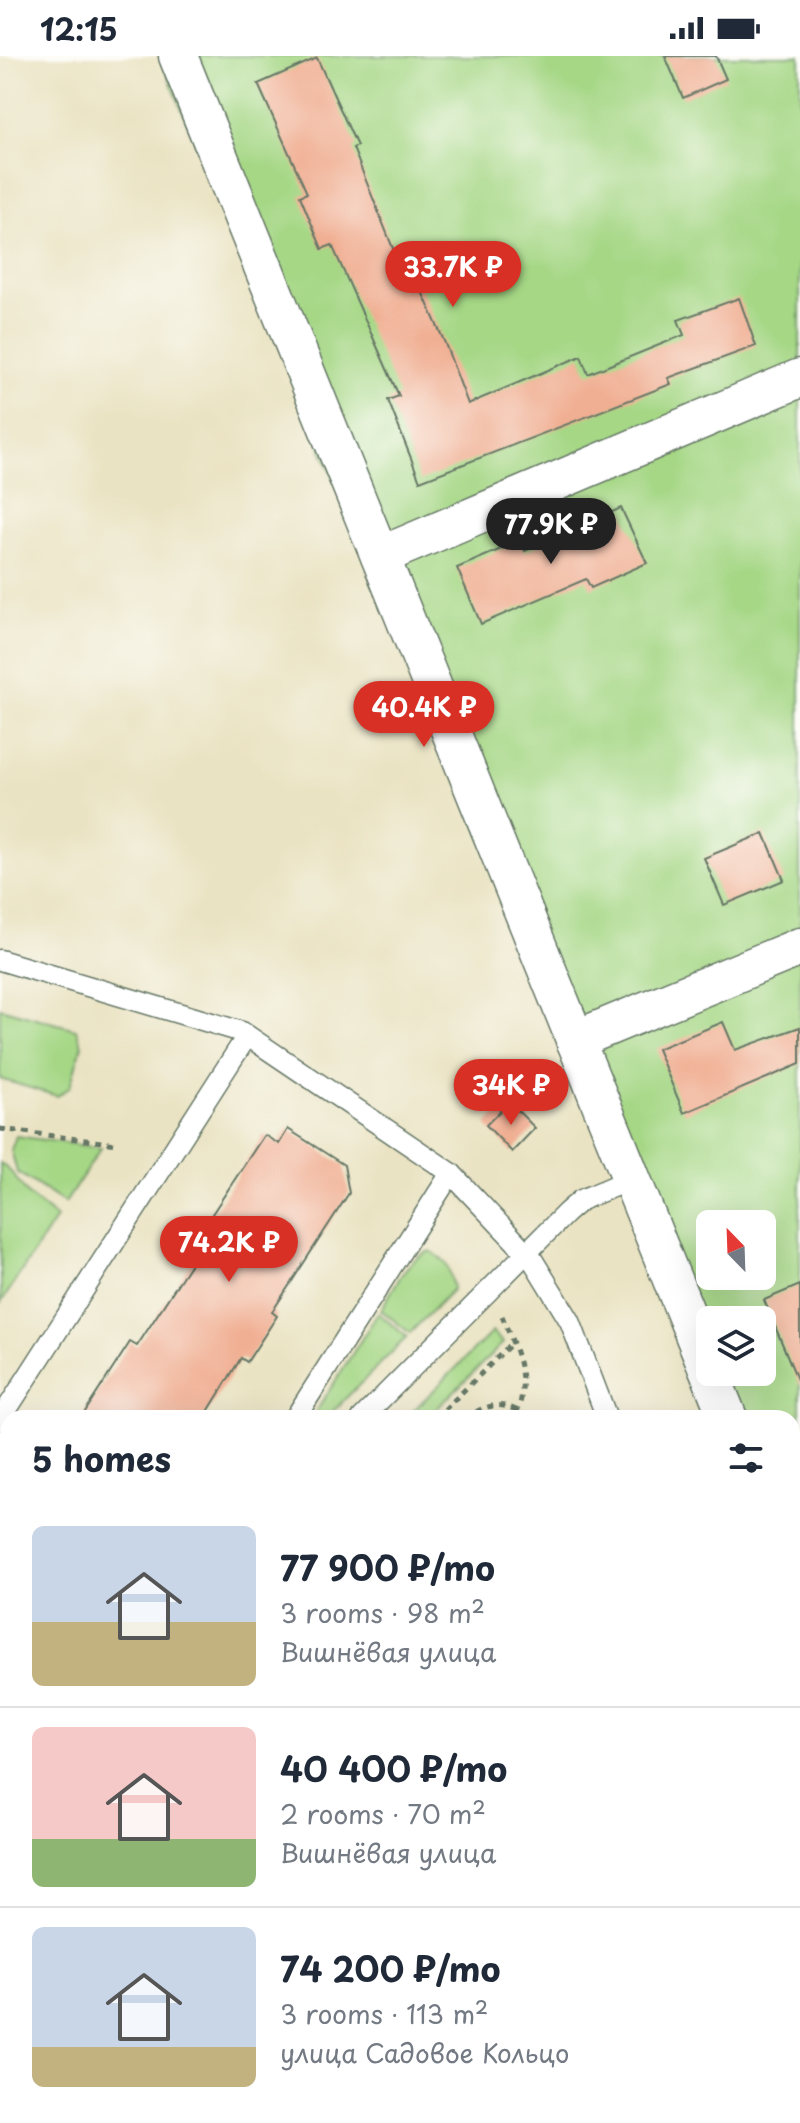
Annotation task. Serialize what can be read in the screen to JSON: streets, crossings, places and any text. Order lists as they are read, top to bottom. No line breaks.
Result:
{"north":"top left","page":{"status":"12:15","price":["33.7K ₽","77.9K ₽","40.4K ₽","34K ₽","74.2K ₽"],"heading":"5 homes","list":[{"name":"77 900 ₽/mo","note":"3 rooms · 98 m² · Вишнёвая улица"},{"name":"40 400 ₽/mo","note":"2 rooms · 70 m² · Вишнёвая улица"},{"name":"74 200 ₽/mo","note":"3 rooms · 113 m² · улица Садовое Кольцо"}]}}
